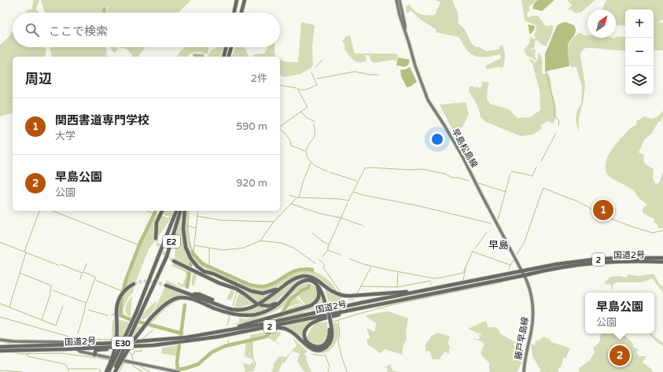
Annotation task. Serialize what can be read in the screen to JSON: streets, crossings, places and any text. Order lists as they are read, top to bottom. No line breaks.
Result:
{"streets":{"highway":["E2","国道2号","2","E30"],"main road":["早島松島線","藤戸早島線"]},"crossings":[["早島松島線","国道2号"],["早島松島線","藤戸早島線"],["E2","E30"],["国道2号","藤戸早島線"]],"districts":["早島"],"north":"top right","page":{"map_buttons":["+","−"],"search":"ここで検索","heading":["周辺","2件"],"list":[{"mark":"1","name":"関西書道専門学校","note":"大学","value":"590 m"},{"mark":"2","name":"早島公園","note":"公園","value":"920 m"}],"pins":["1","2"],"popup":["早島公園","公園"]}}
